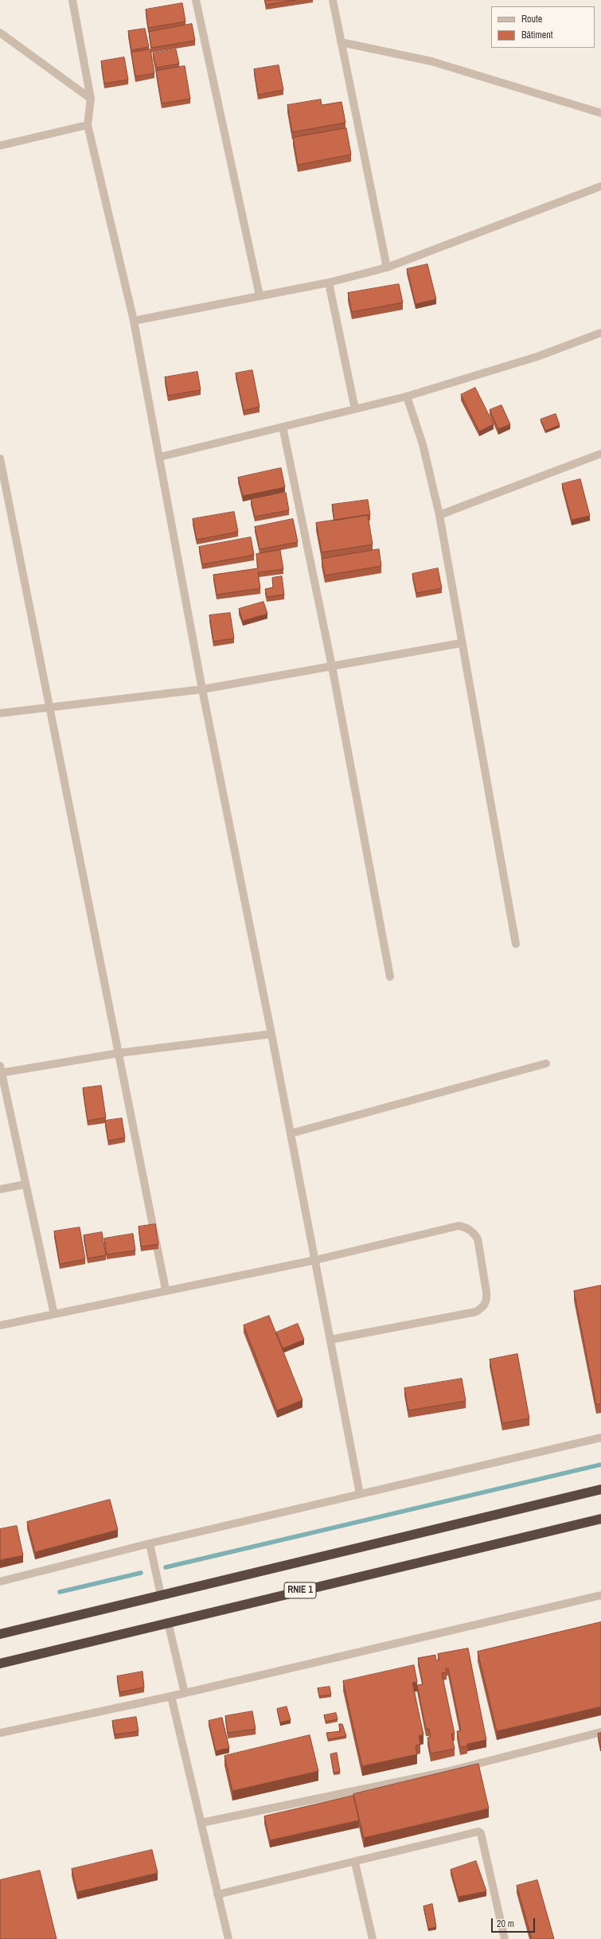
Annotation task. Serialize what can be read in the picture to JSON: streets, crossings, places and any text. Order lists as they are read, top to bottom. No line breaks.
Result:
{"streets":{"highway":["RNIE 1"]},"legend":["Route","Bâtiment"],"scale_bar":"20 m"}
